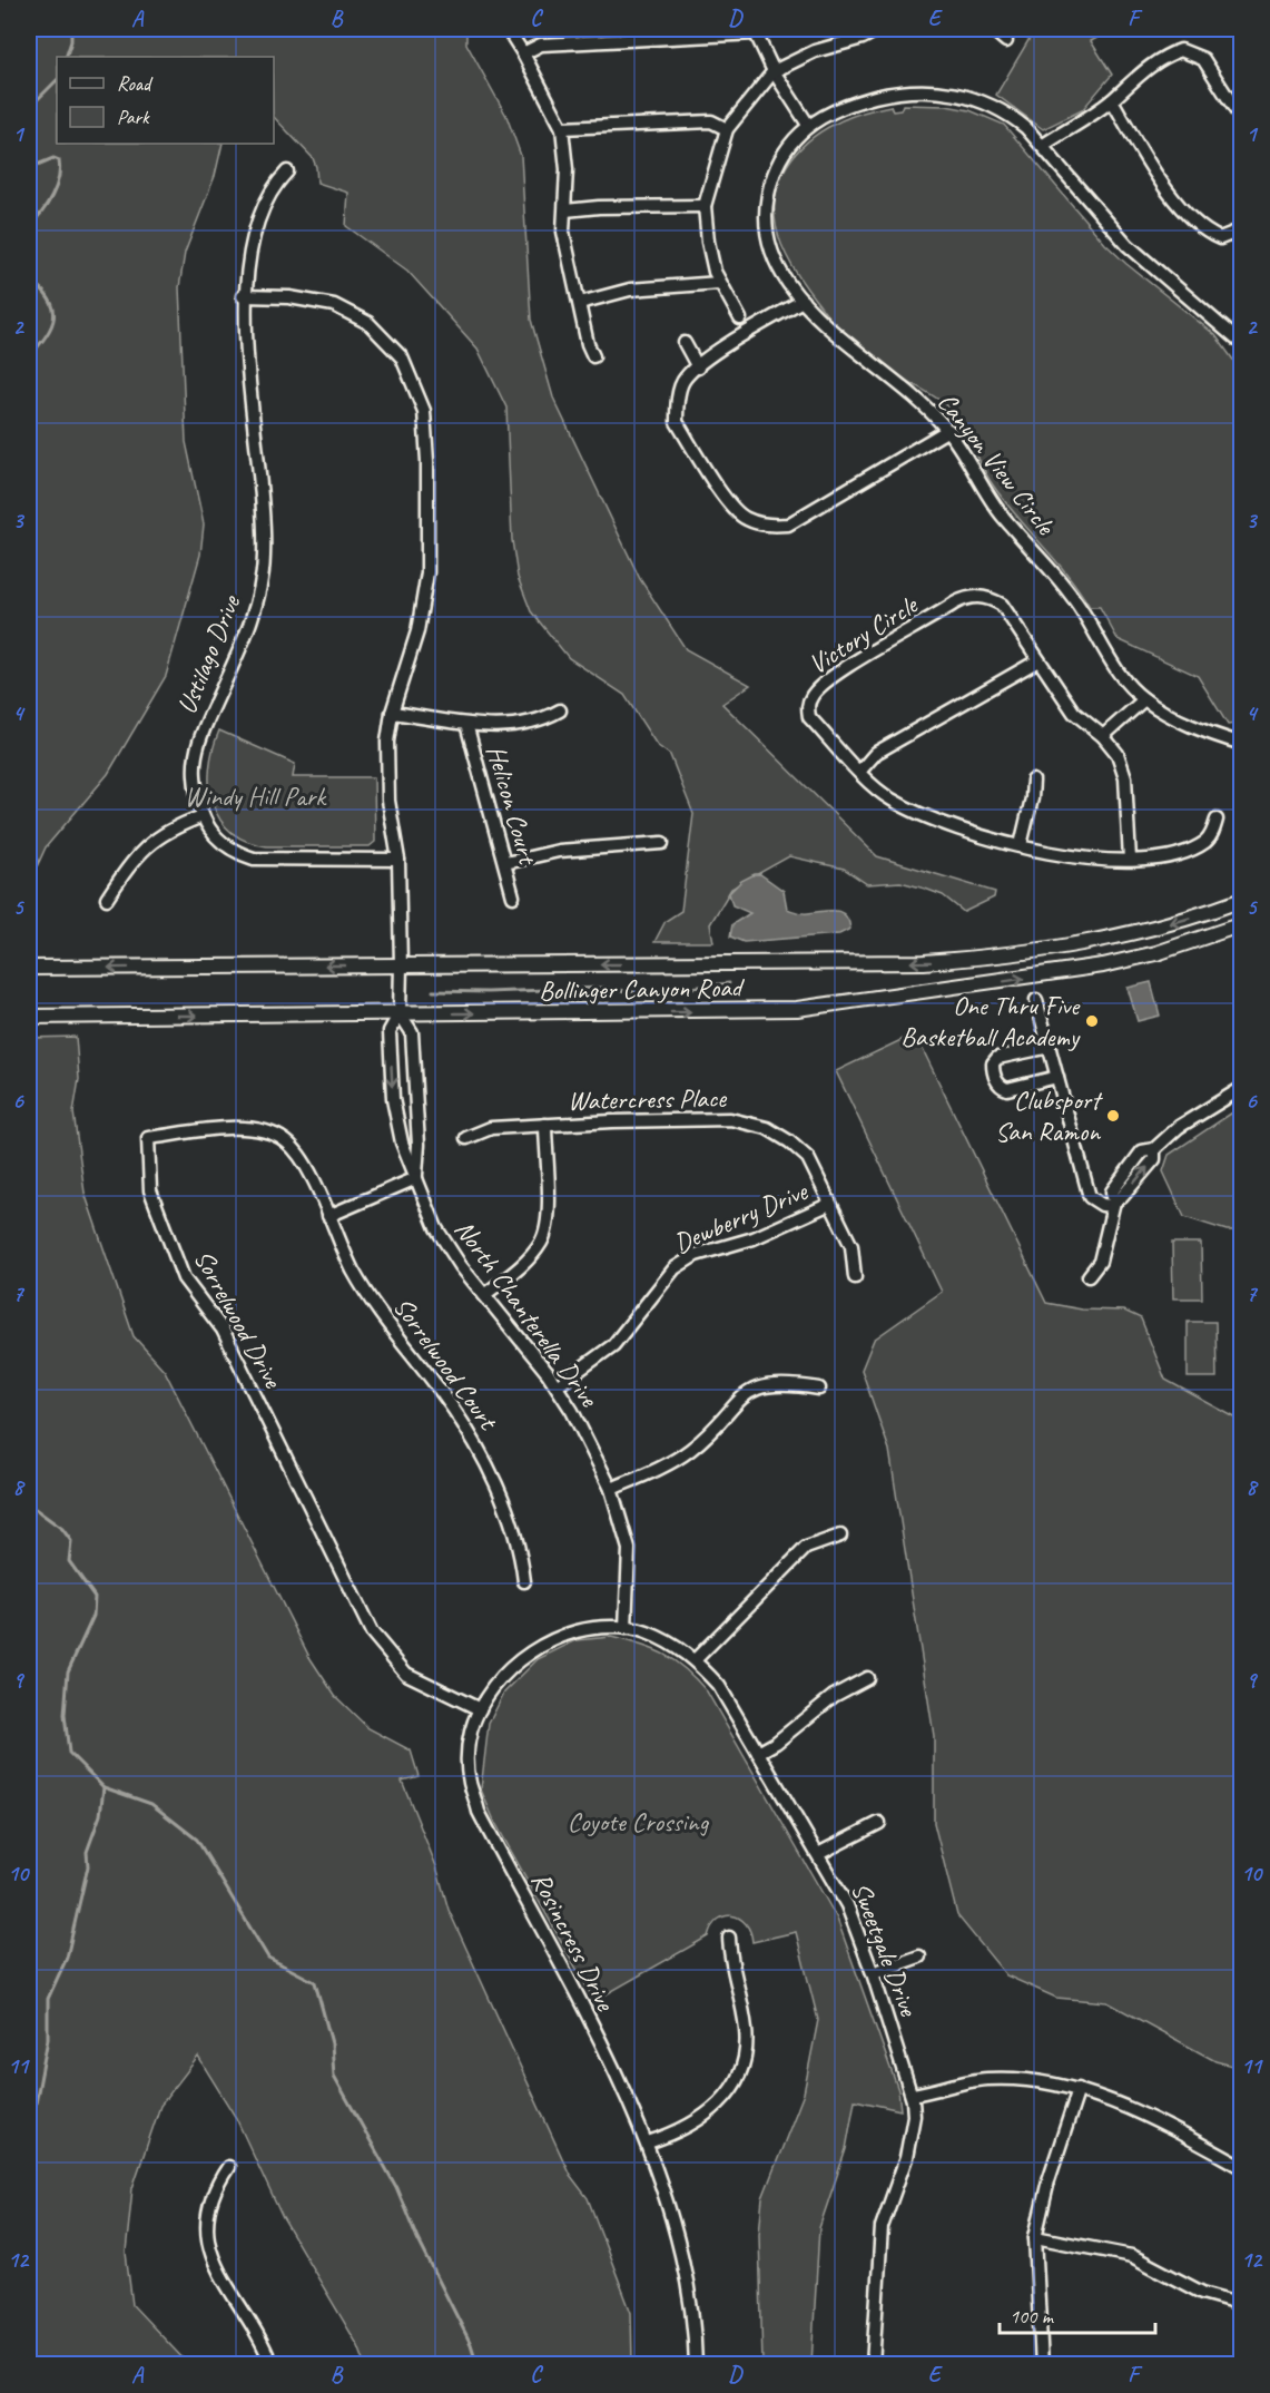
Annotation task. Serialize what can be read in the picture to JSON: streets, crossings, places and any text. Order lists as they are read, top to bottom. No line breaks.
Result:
{"streets":{"main road":["Bollinger Canyon Road"],"street":["Canyon View Circle","Victory Circle","Ustilago Drive","Helicon Court","Watercress Place","Dewberry Drive","North Chanterella Drive","Sorrelwood Drive","Sorrelwood Court","Rosincress Drive","Sweetgale Drive"]},"crossings":[["Ustilago Drive","North Chanterella Drive"],["Bollinger Canyon Road","North Chanterella Drive"],["Watercress Place","Dewberry Drive"],["Dewberry Drive","North Chanterella Drive"],["North Chanterella Drive","Rosincress Drive"],["North Chanterella Drive","Sweetgale Drive"],["Sorrelwood Drive","Sorrelwood Court"],["Sorrelwood Drive","Rosincress Drive"],["Rosincress Drive","Sweetgale Drive"]],"parks":["Windy Hill Park","Coyote Crossing"],"places":["One Thru Five Basketball Academy","Clubsport San Ramon"],"legend":["Road","Park"],"scale_bar":"100 m","grid":{"columns":["A","B","C","D","E","F"],"rows":["1","2","3","4","5","6","7","8","9","10","11","12"]}}
